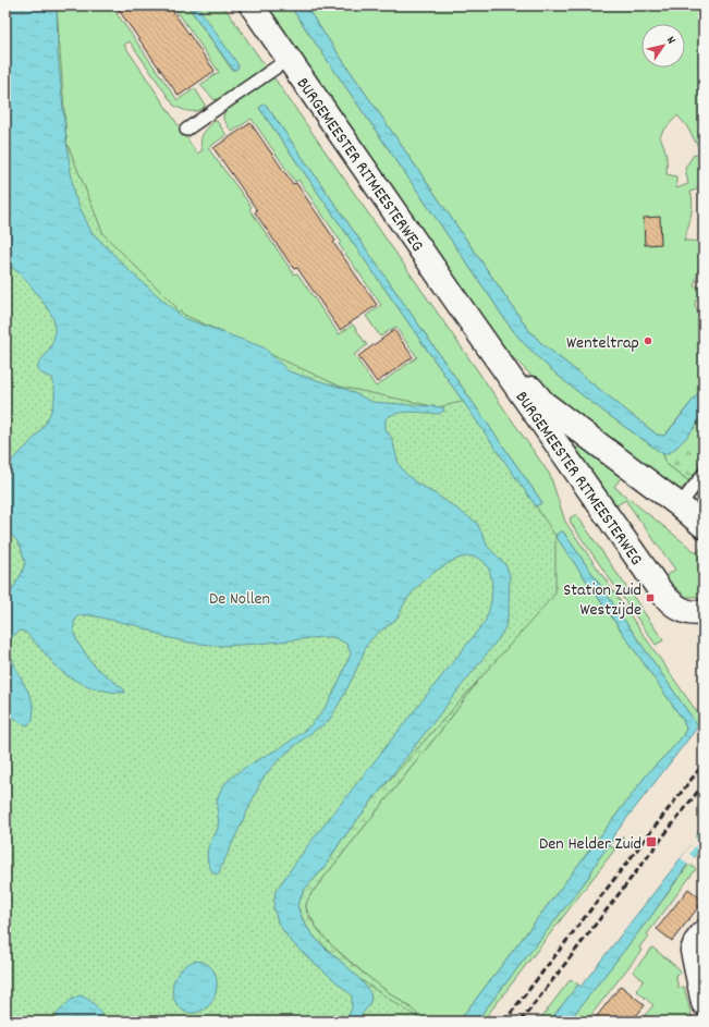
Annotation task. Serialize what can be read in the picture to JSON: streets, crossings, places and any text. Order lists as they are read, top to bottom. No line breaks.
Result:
{"streets":{"street":["BURGEMEESTER RITMEESTERWEG"]},"parks":["De Nollen"],"places":{"other":["Wenteltrap"],"transit":["Station Zuid Westzijde","Den Helder Zuid"]},"north":"top right"}
